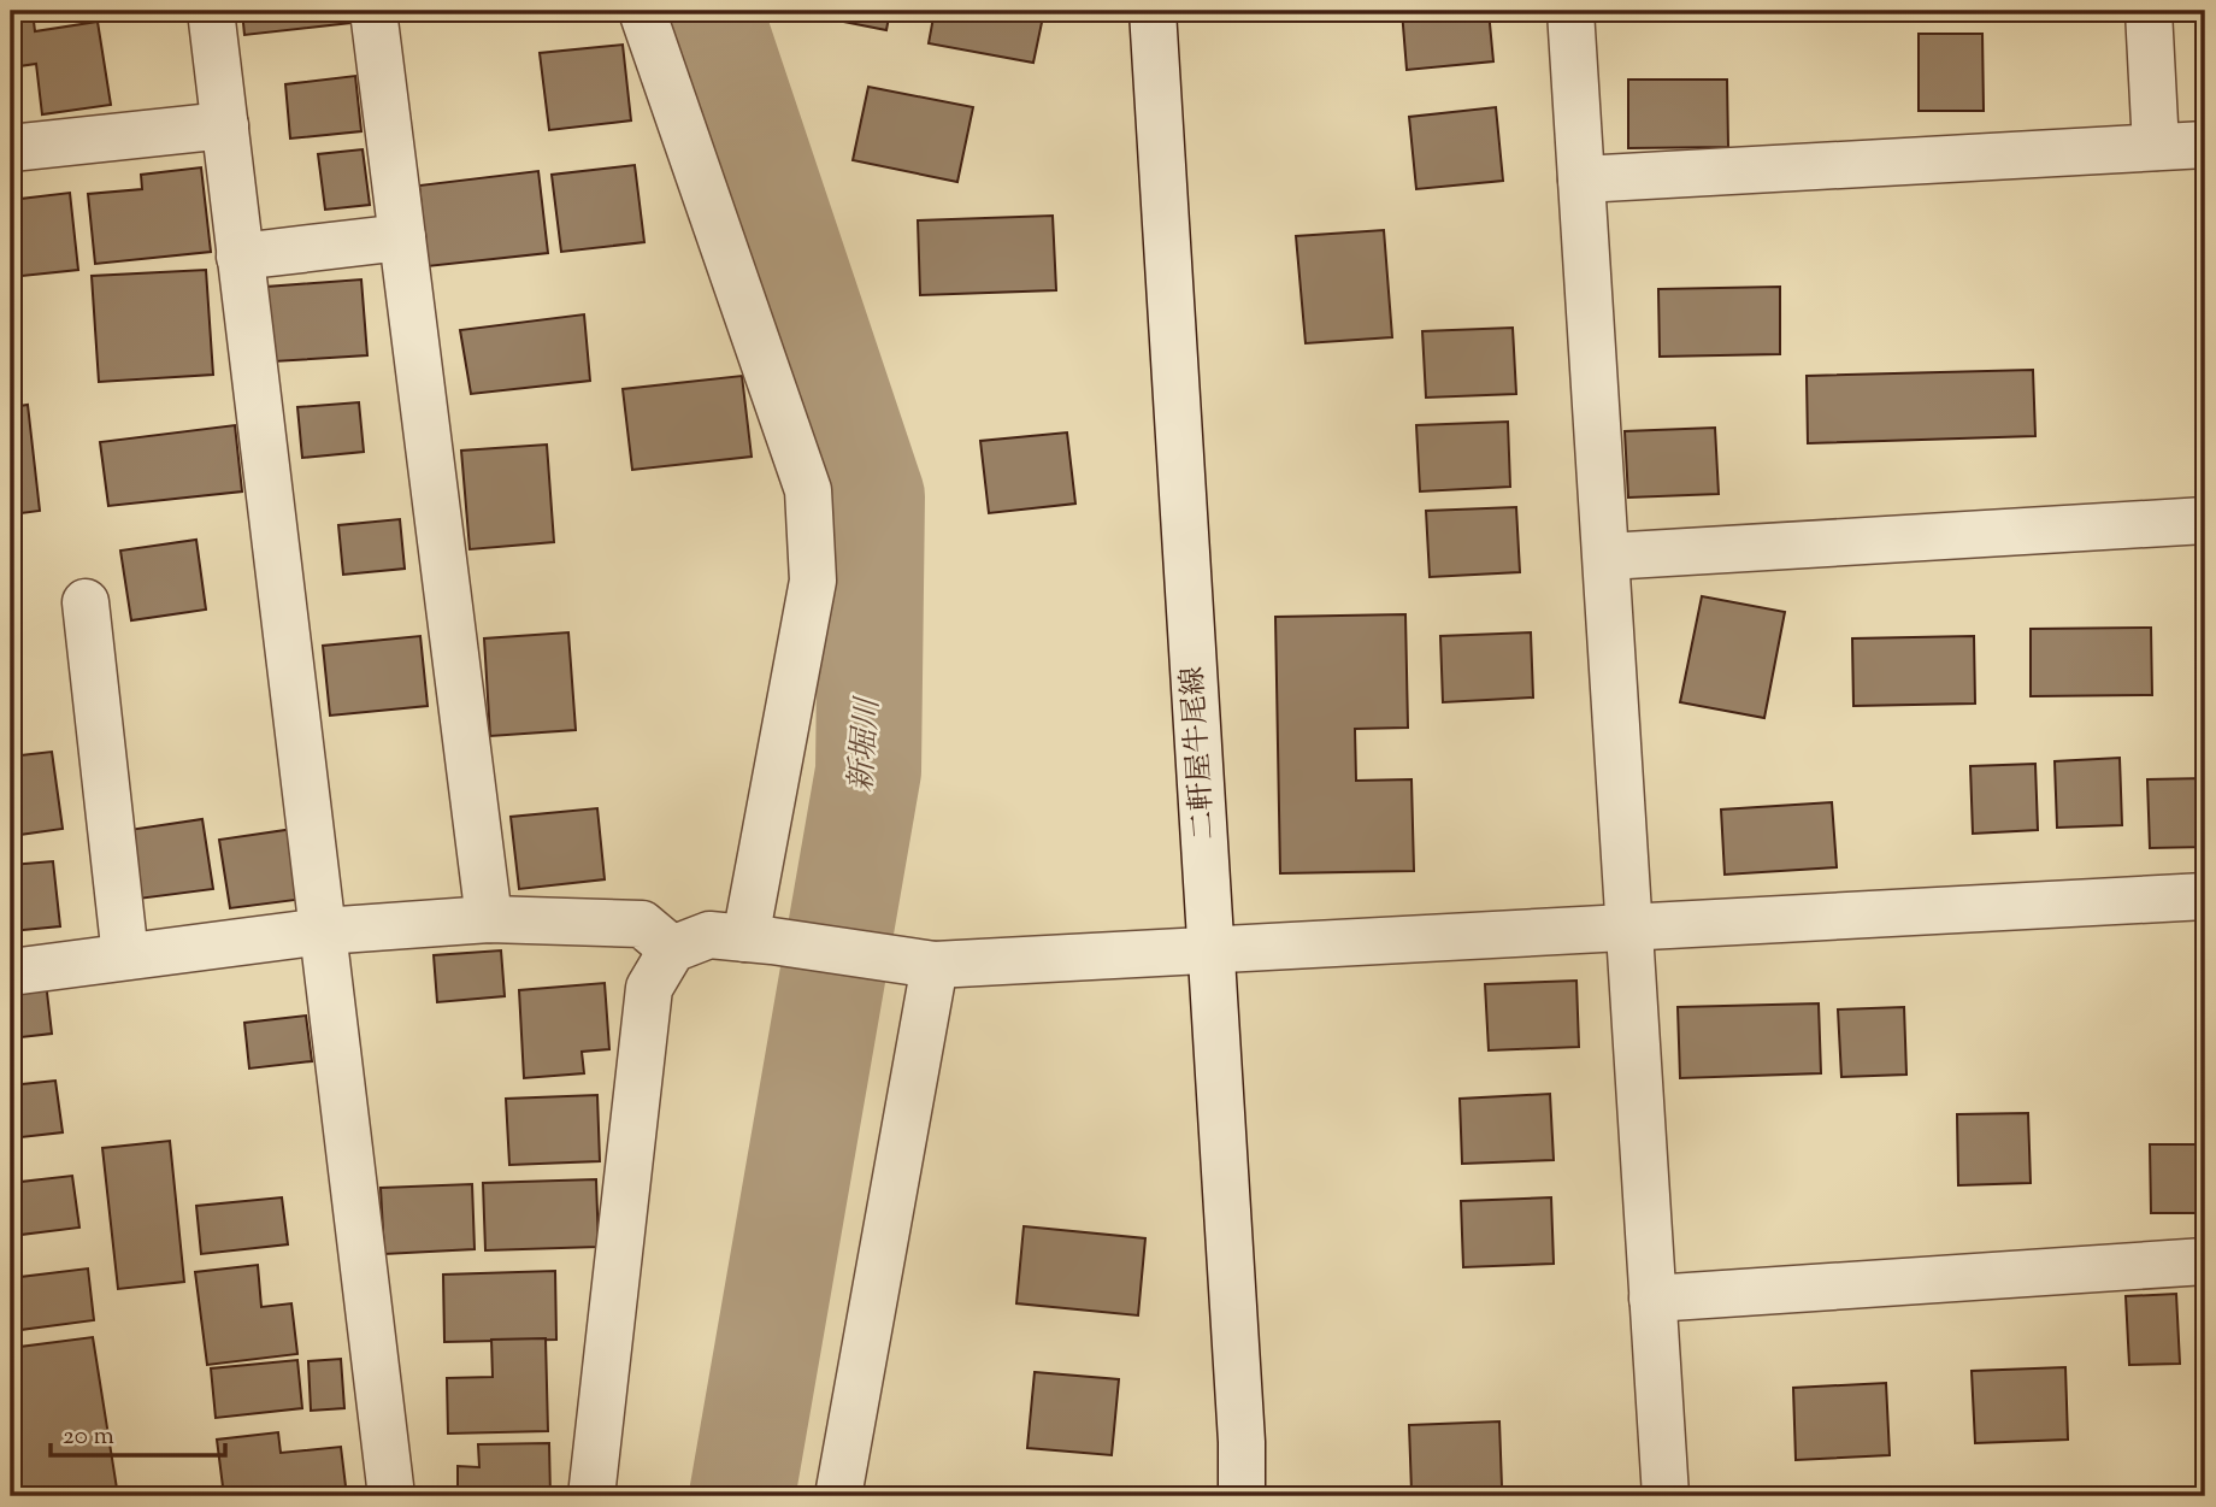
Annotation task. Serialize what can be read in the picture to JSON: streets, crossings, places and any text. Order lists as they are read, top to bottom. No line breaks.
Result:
{"streets":{"street":["二軒屋牛尾線"]},"water":["新堀川"],"scale_bar":"20 m"}
